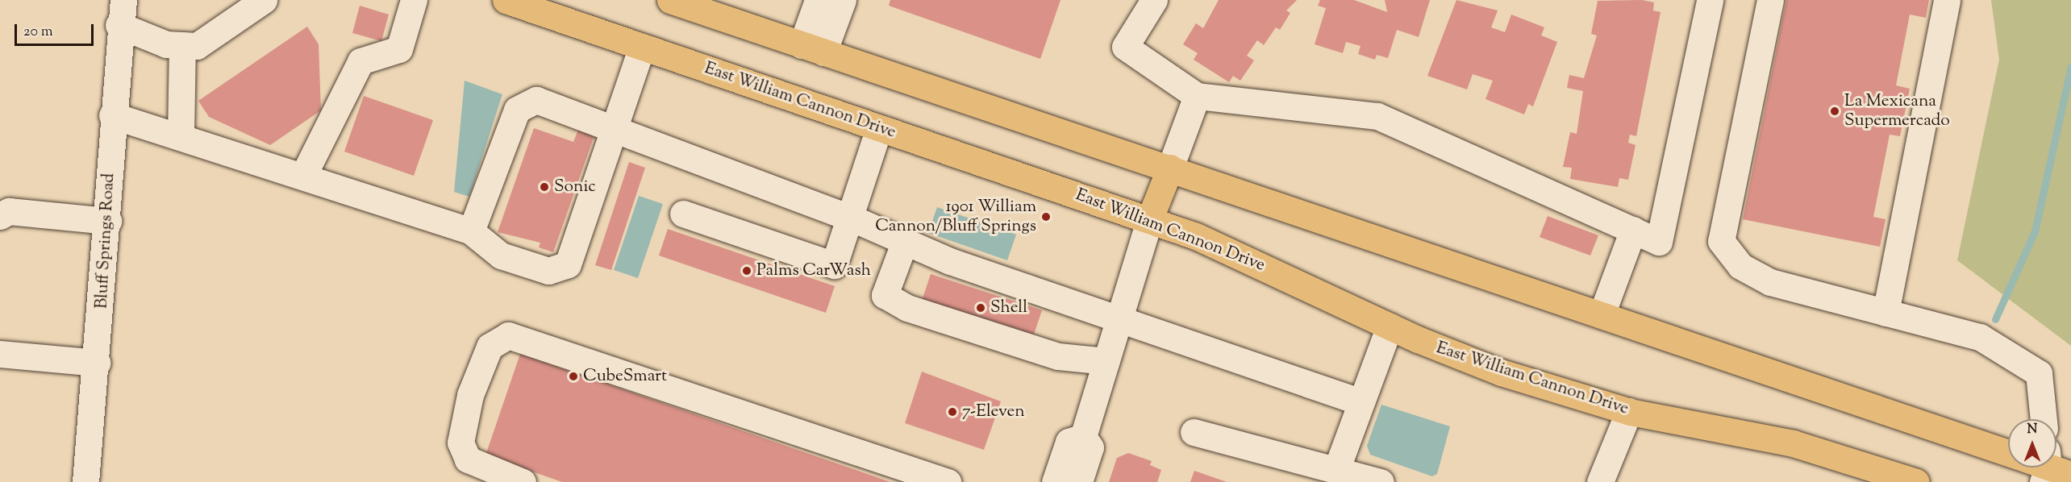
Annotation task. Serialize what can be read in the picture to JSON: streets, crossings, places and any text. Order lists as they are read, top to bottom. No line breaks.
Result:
{"streets":{"main road":["East William Cannon Drive"],"street":["Bluff Springs Road"]},"places":["La Mexicana Supermercado","Sonic","1901 William Cannon/Bluff Springs","Palms CarWash","Shell","CubeSmart","7-Eleven"],"scale_bar":"20 m","north":"top"}
